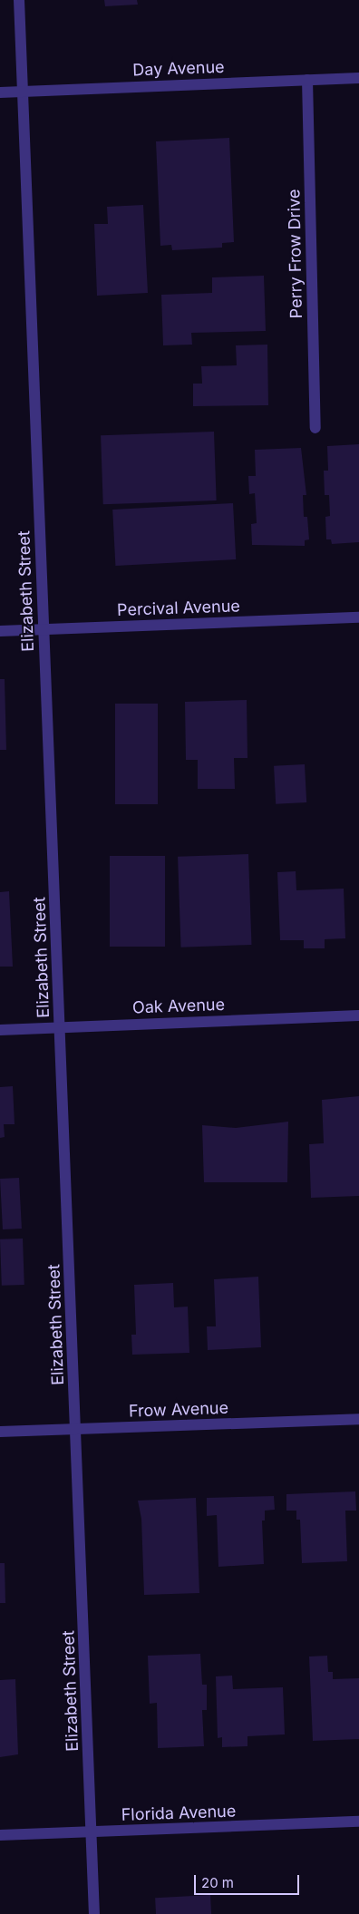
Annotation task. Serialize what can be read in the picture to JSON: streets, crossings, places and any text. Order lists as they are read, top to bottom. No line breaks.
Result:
{"streets":{"street":["Day Avenue","Perry Frow Drive","Elizabeth Street","Percival Avenue","Oak Avenue","Frow Avenue","Florida Avenue"]},"crossings":[["Day Avenue","Perry Frow Drive"],["Day Avenue","Elizabeth Street"],["Elizabeth Street","Percival Avenue"],["Elizabeth Street","Oak Avenue"],["Elizabeth Street","Frow Avenue"],["Elizabeth Street","Florida Avenue"]],"scale_bar":"20 m"}
